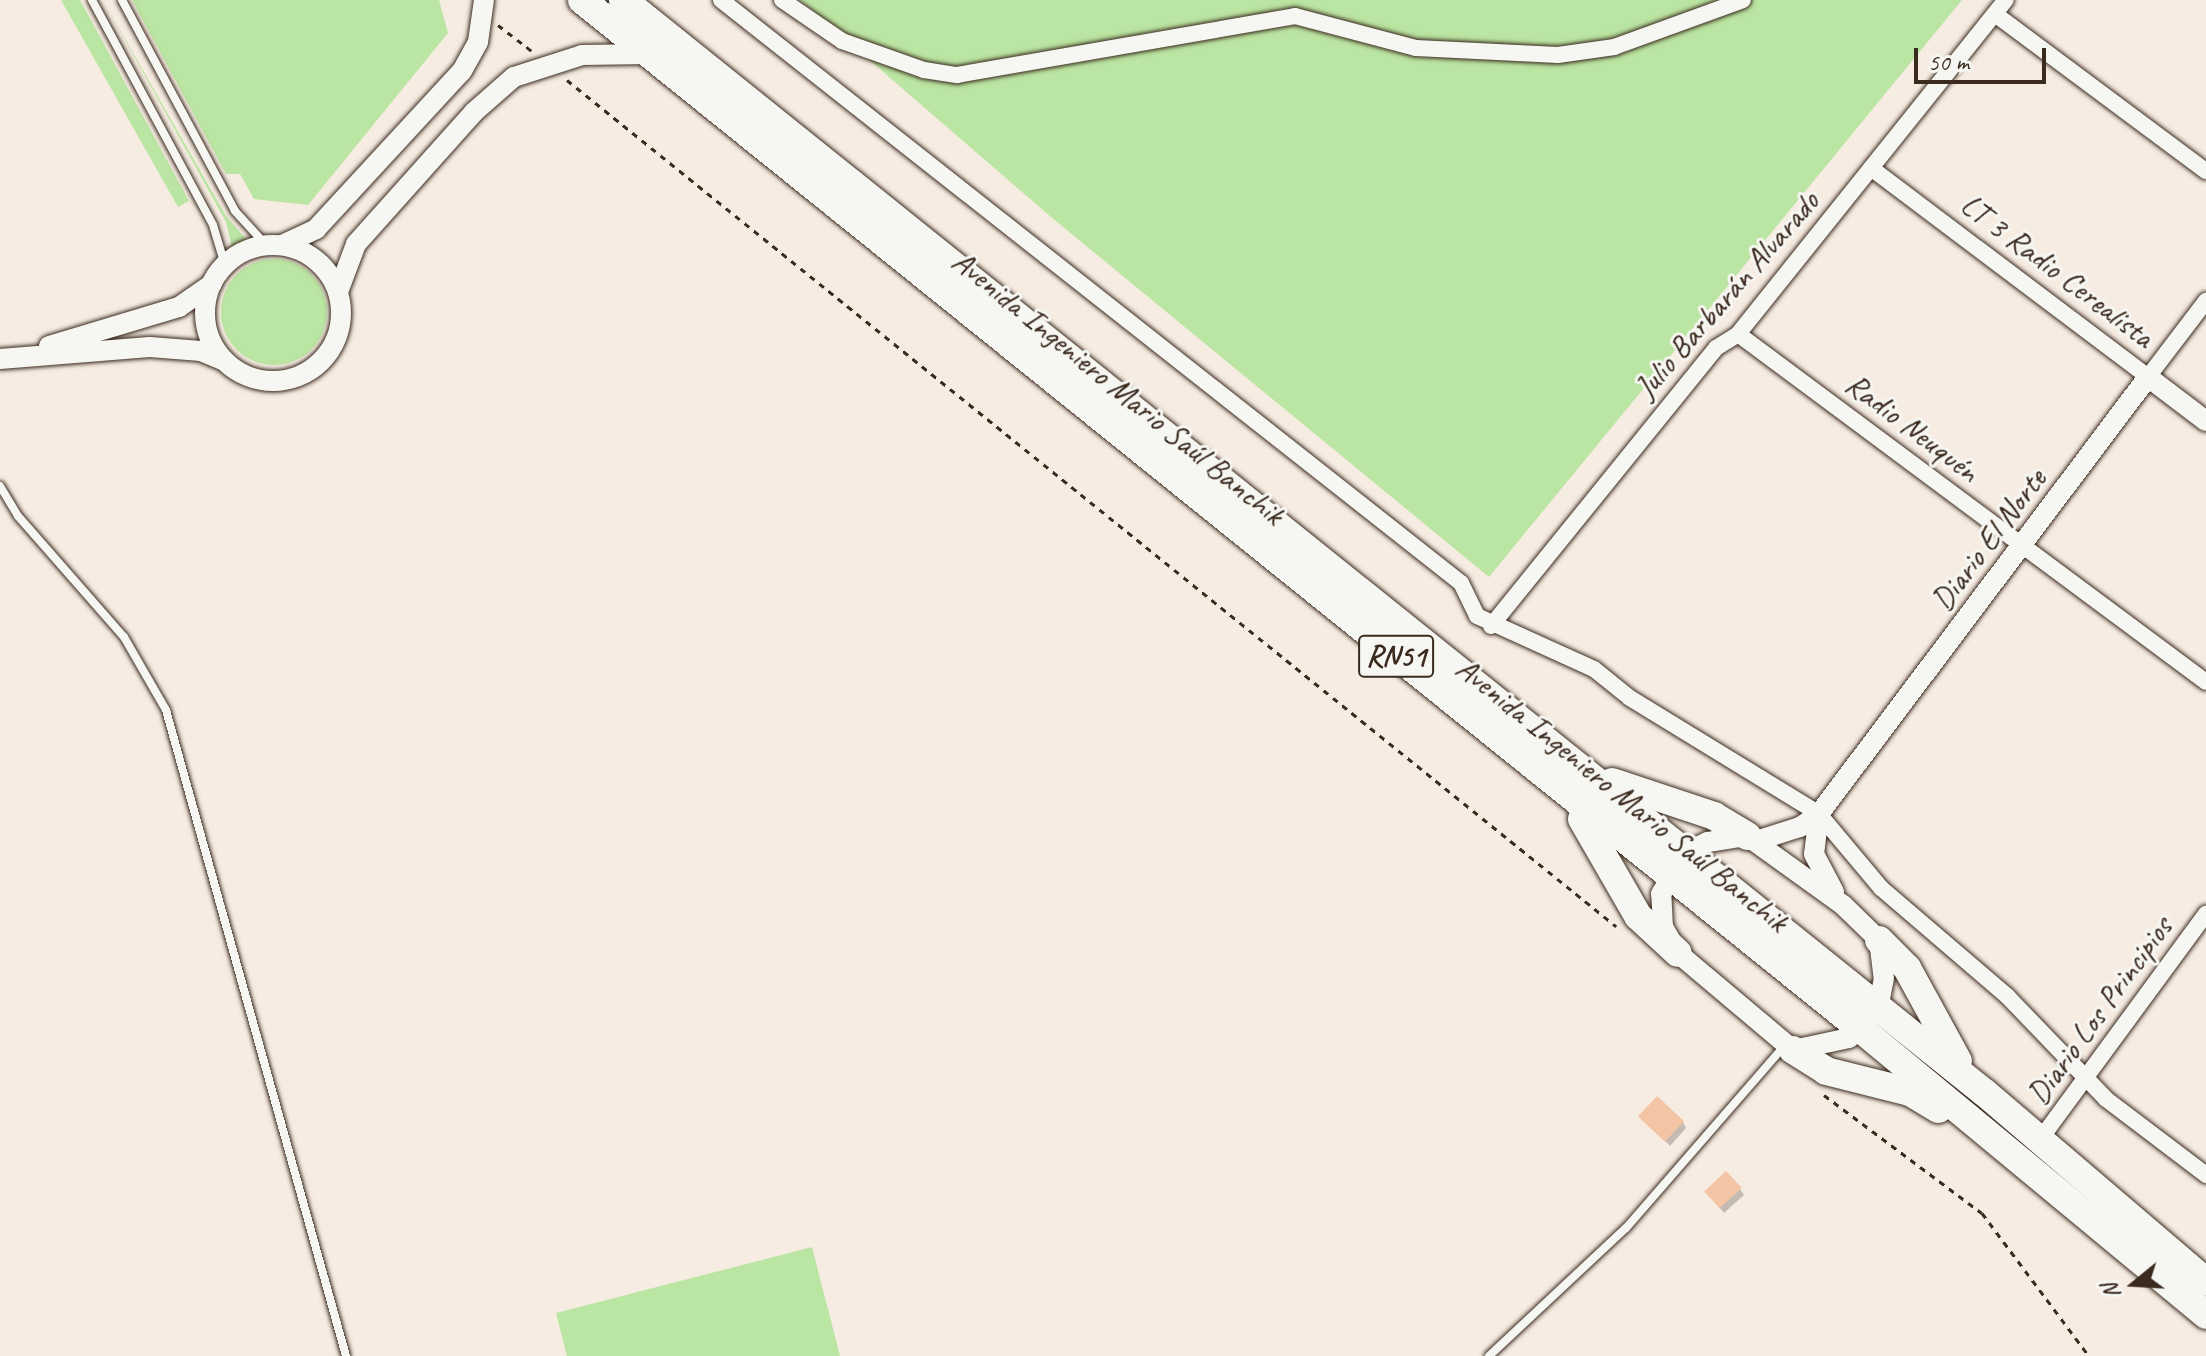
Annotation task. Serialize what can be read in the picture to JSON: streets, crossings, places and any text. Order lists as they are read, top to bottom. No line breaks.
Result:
{"streets":{"highway":["Avenida Ingeniero Mario Saúl Banchik","RN51"],"street":["LT 3 Radio Cerealista","Julio Barbarán Alvarado","Radio Neuquén","Diario El Norte","Diario Los Principios"]},"crossings":[["LT 3 Radio Cerealista","Julio Barbarán Alvarado"],["LT 3 Radio Cerealista","Diario El Norte"],["Julio Barbarán Alvarado","Radio Neuquén"],["Avenida Ingeniero Mario Saúl Banchik","Diario Los Principios"],["Radio Neuquén","Diario El Norte"]],"scale_bar":"50 m","north":"left"}
